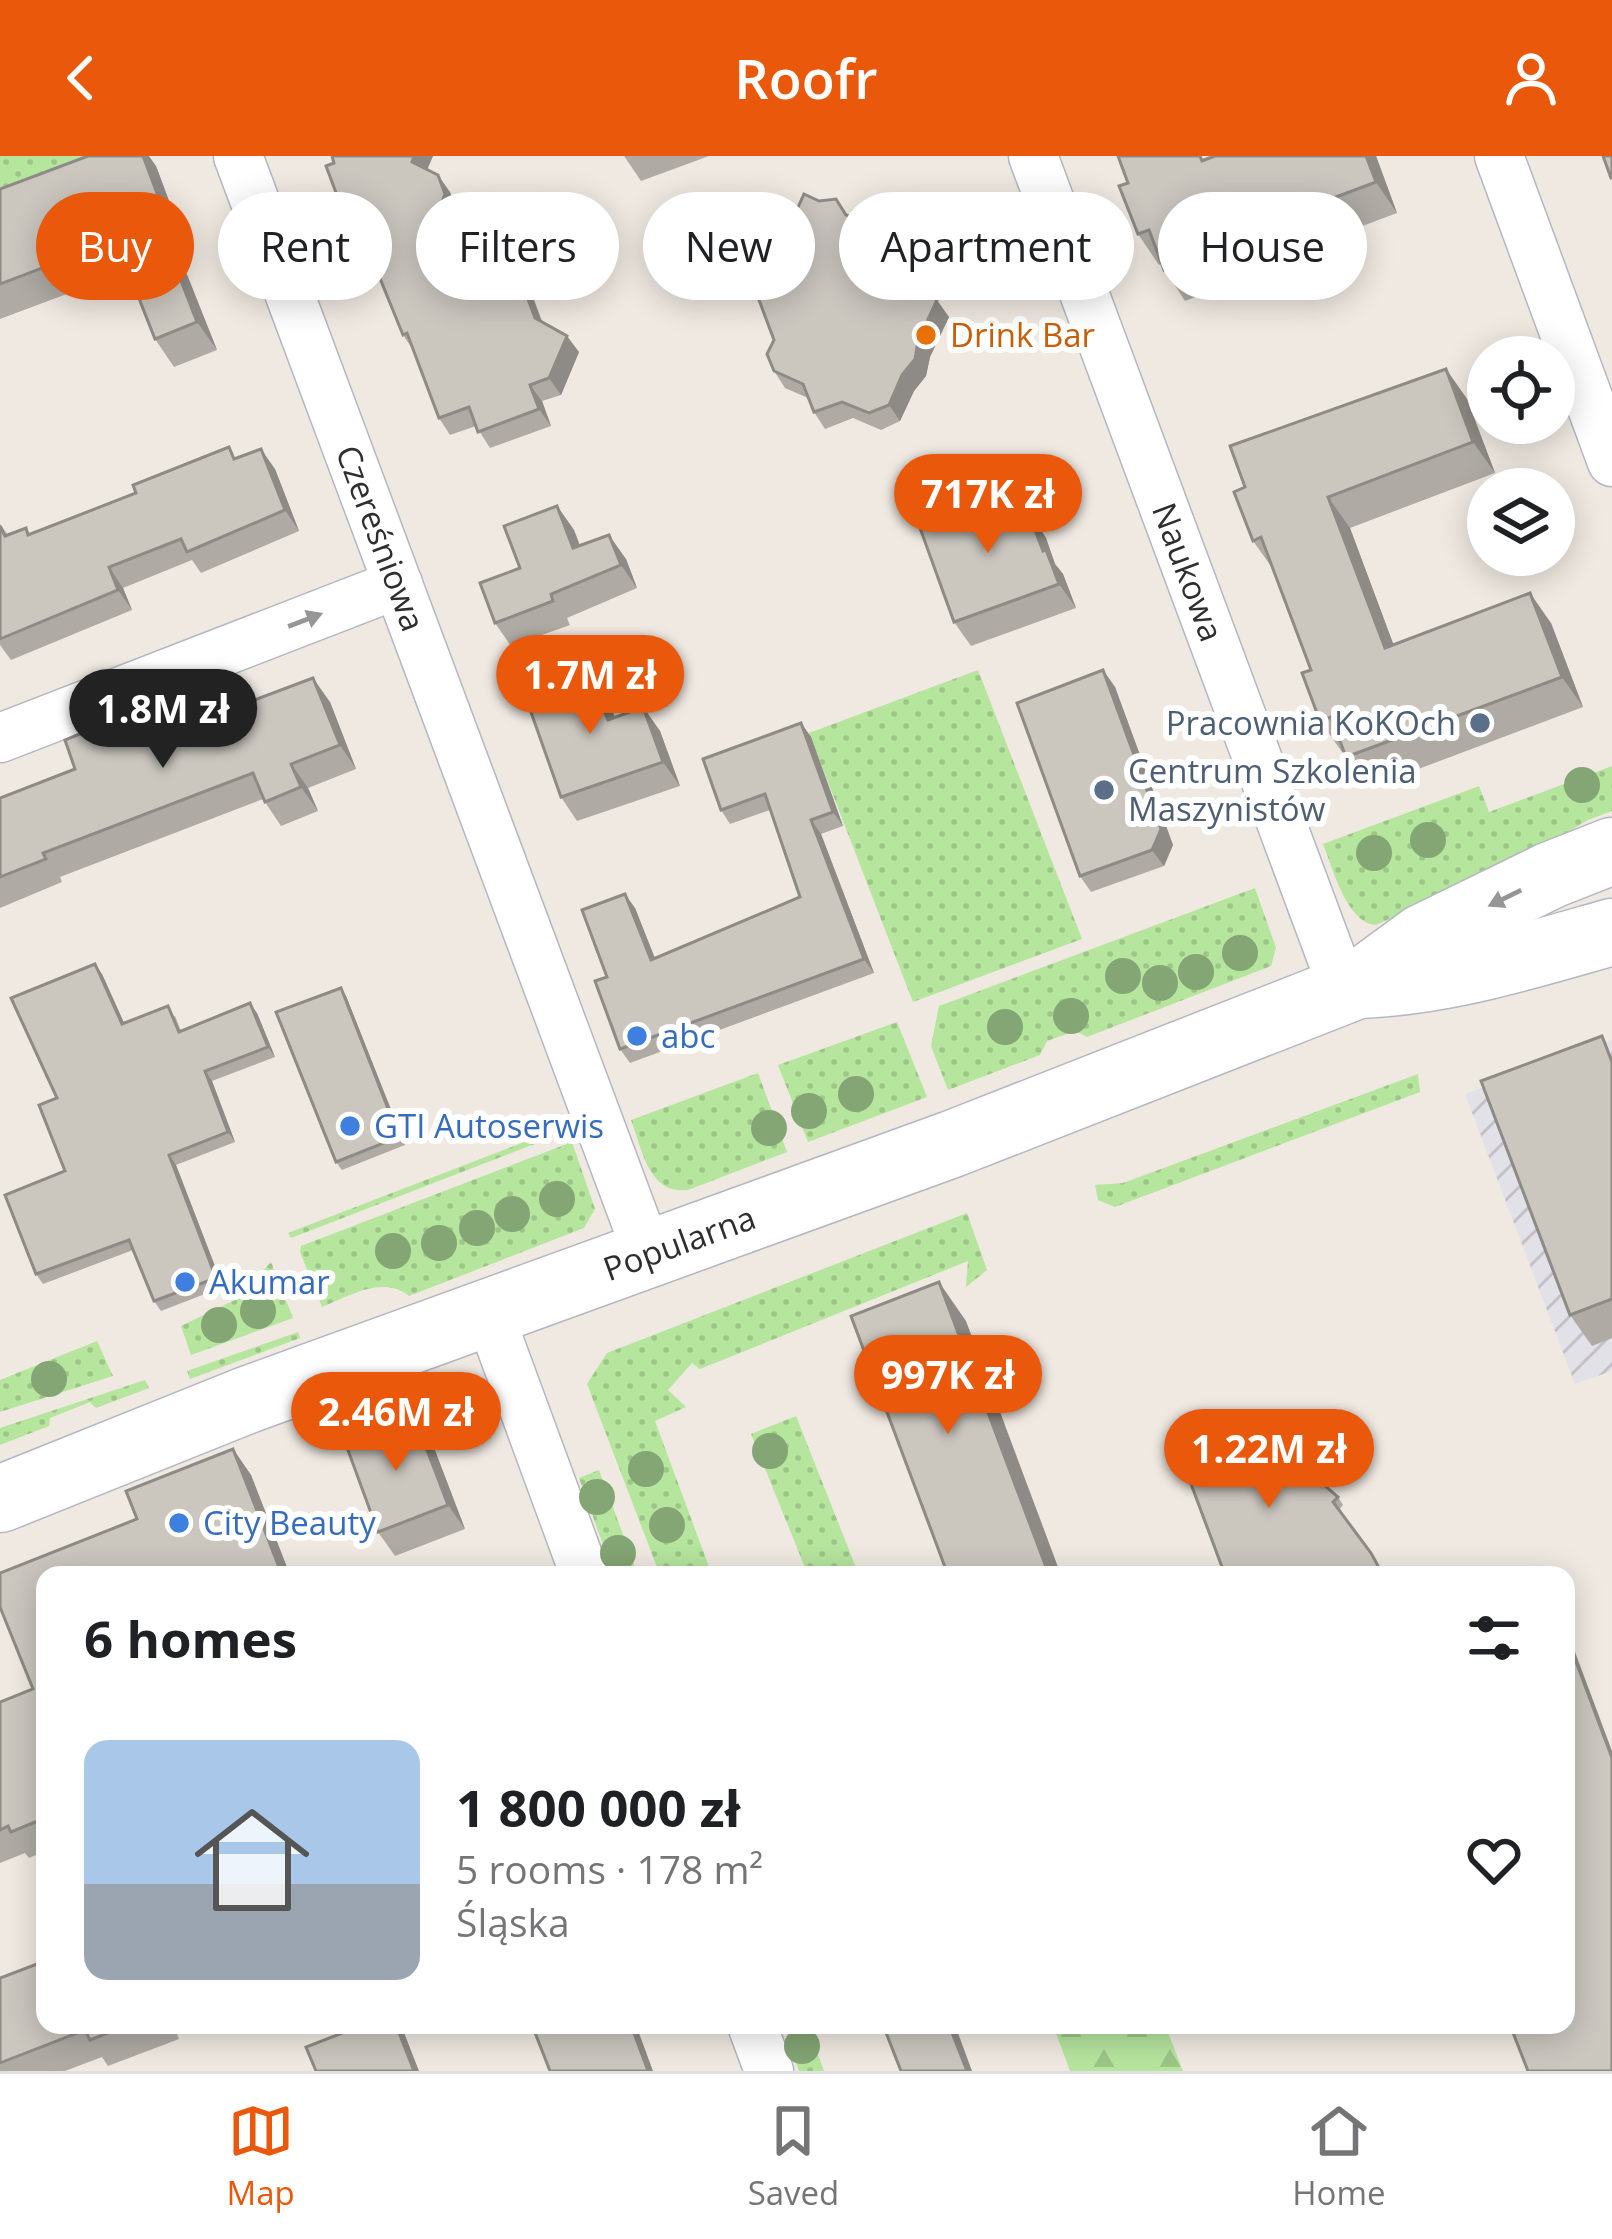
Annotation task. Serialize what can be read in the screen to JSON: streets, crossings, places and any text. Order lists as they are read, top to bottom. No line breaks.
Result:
{"streets":{"street":["Czereśniowa","Naukowa","Popularna"]},"crossings":[["Czereśniowa","Popularna"],["Naukowa","Popularna"]],"places":["Drink Bar","Pracownia KoKOch","Centrum Szkolenia Maszynistów","abc","GTI Autoserwis","Akumar","City Beauty"],"page":{"header":"Roofr","chip":["Buy","Rent","Filters","New","Apartment","House"],"price":["717K zł","1.7M zł","1.8M zł","997K zł","2.46M zł","1.22M zł"],"heading":"6 homes","list":[{"name":"1 800 000 zł","note":"5 rooms · 178 m² · Śląska"}],"tabs":["Map","Saved","Home"]}}
